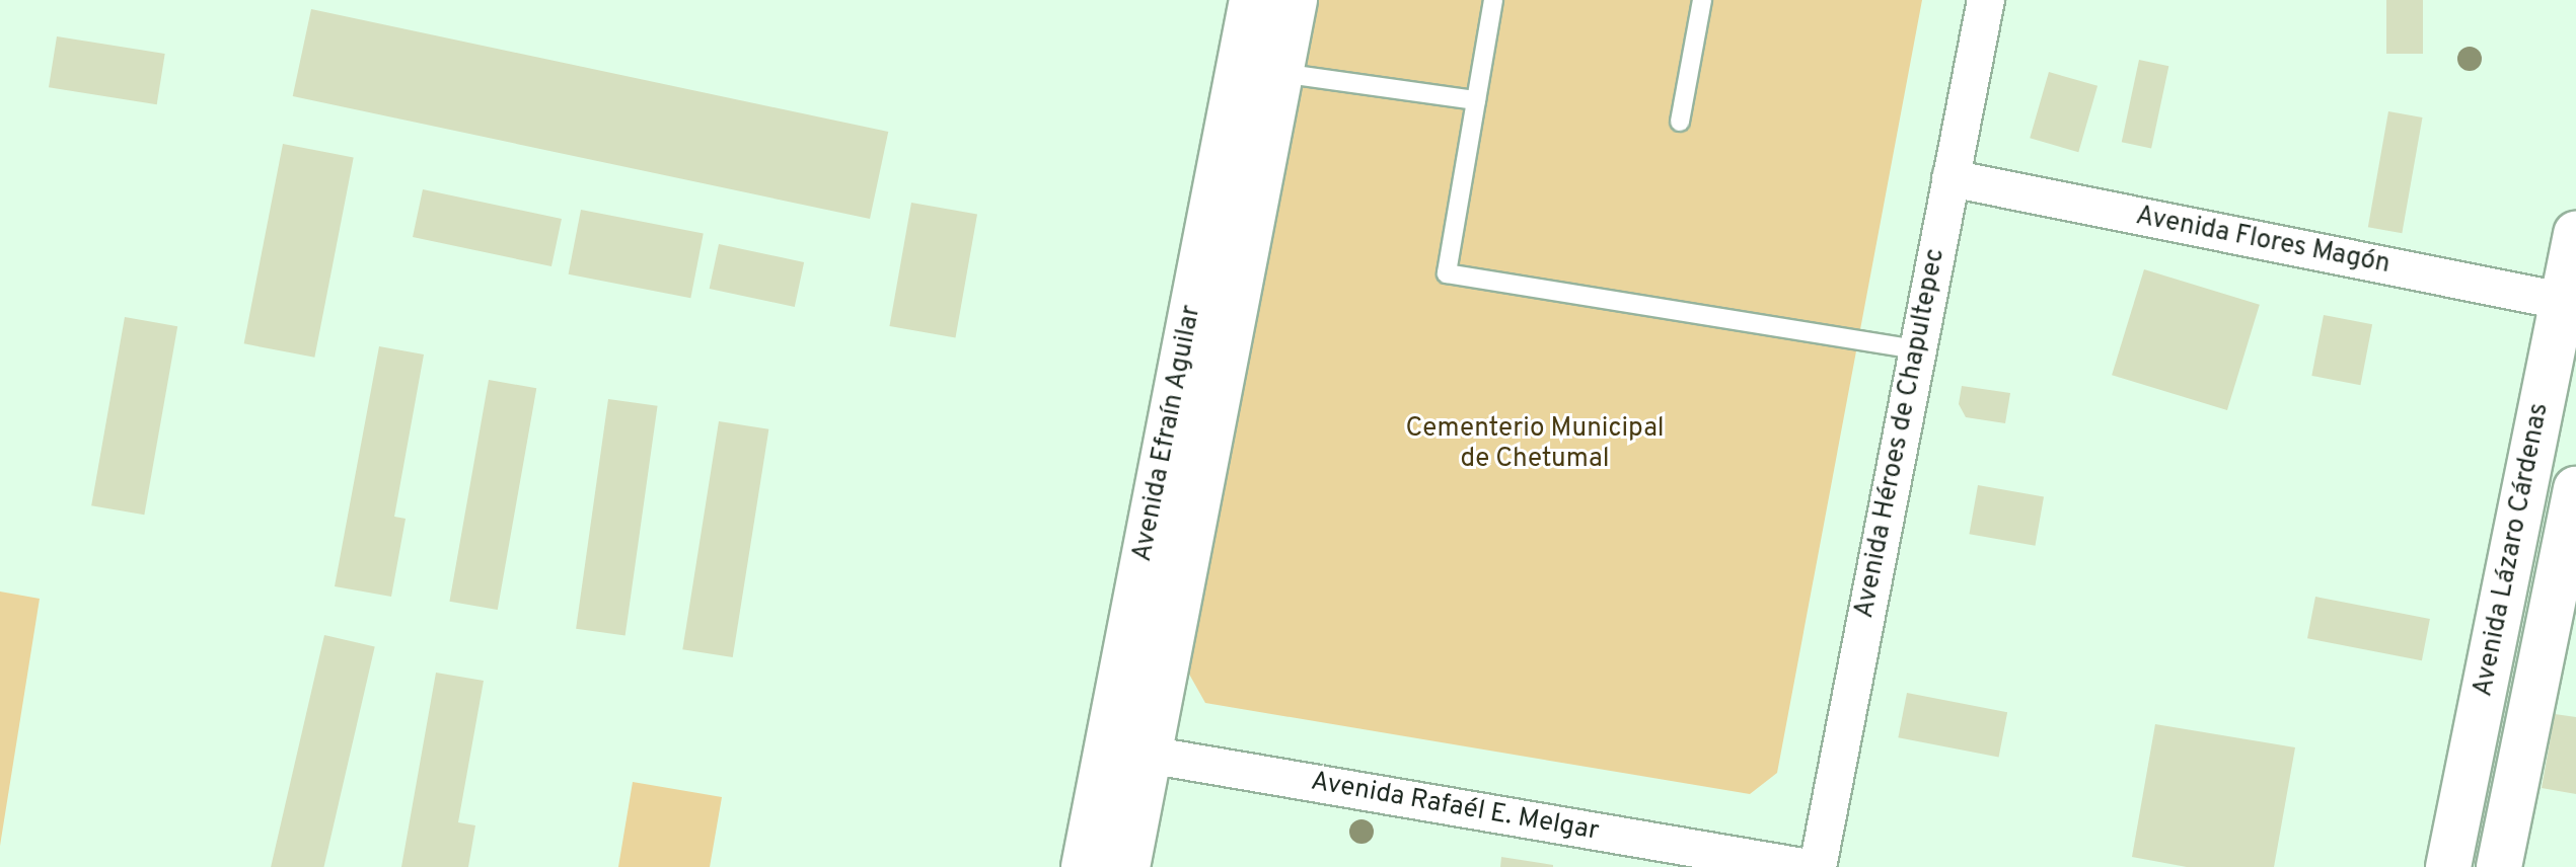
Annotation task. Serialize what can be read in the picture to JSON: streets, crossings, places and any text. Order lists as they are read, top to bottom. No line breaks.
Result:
{"streets":{"main road":["Avenida Efraín Aguilar","Avenida Lázaro Cárdenas"],"street":["Avenida Flores Magón","Avenida Héroes de Chapultepec","Avenida Rafaél E. Melgar"]},"crossings":[["Avenida Flores Magón","Avenida Héroes de Chapultepec"],["Avenida Flores Magón","Avenida Lázaro Cárdenas"],["Avenida Efraín Aguilar","Avenida Rafaél E. Melgar"]],"parks":["Cementerio Municipal de Chetumal"]}
